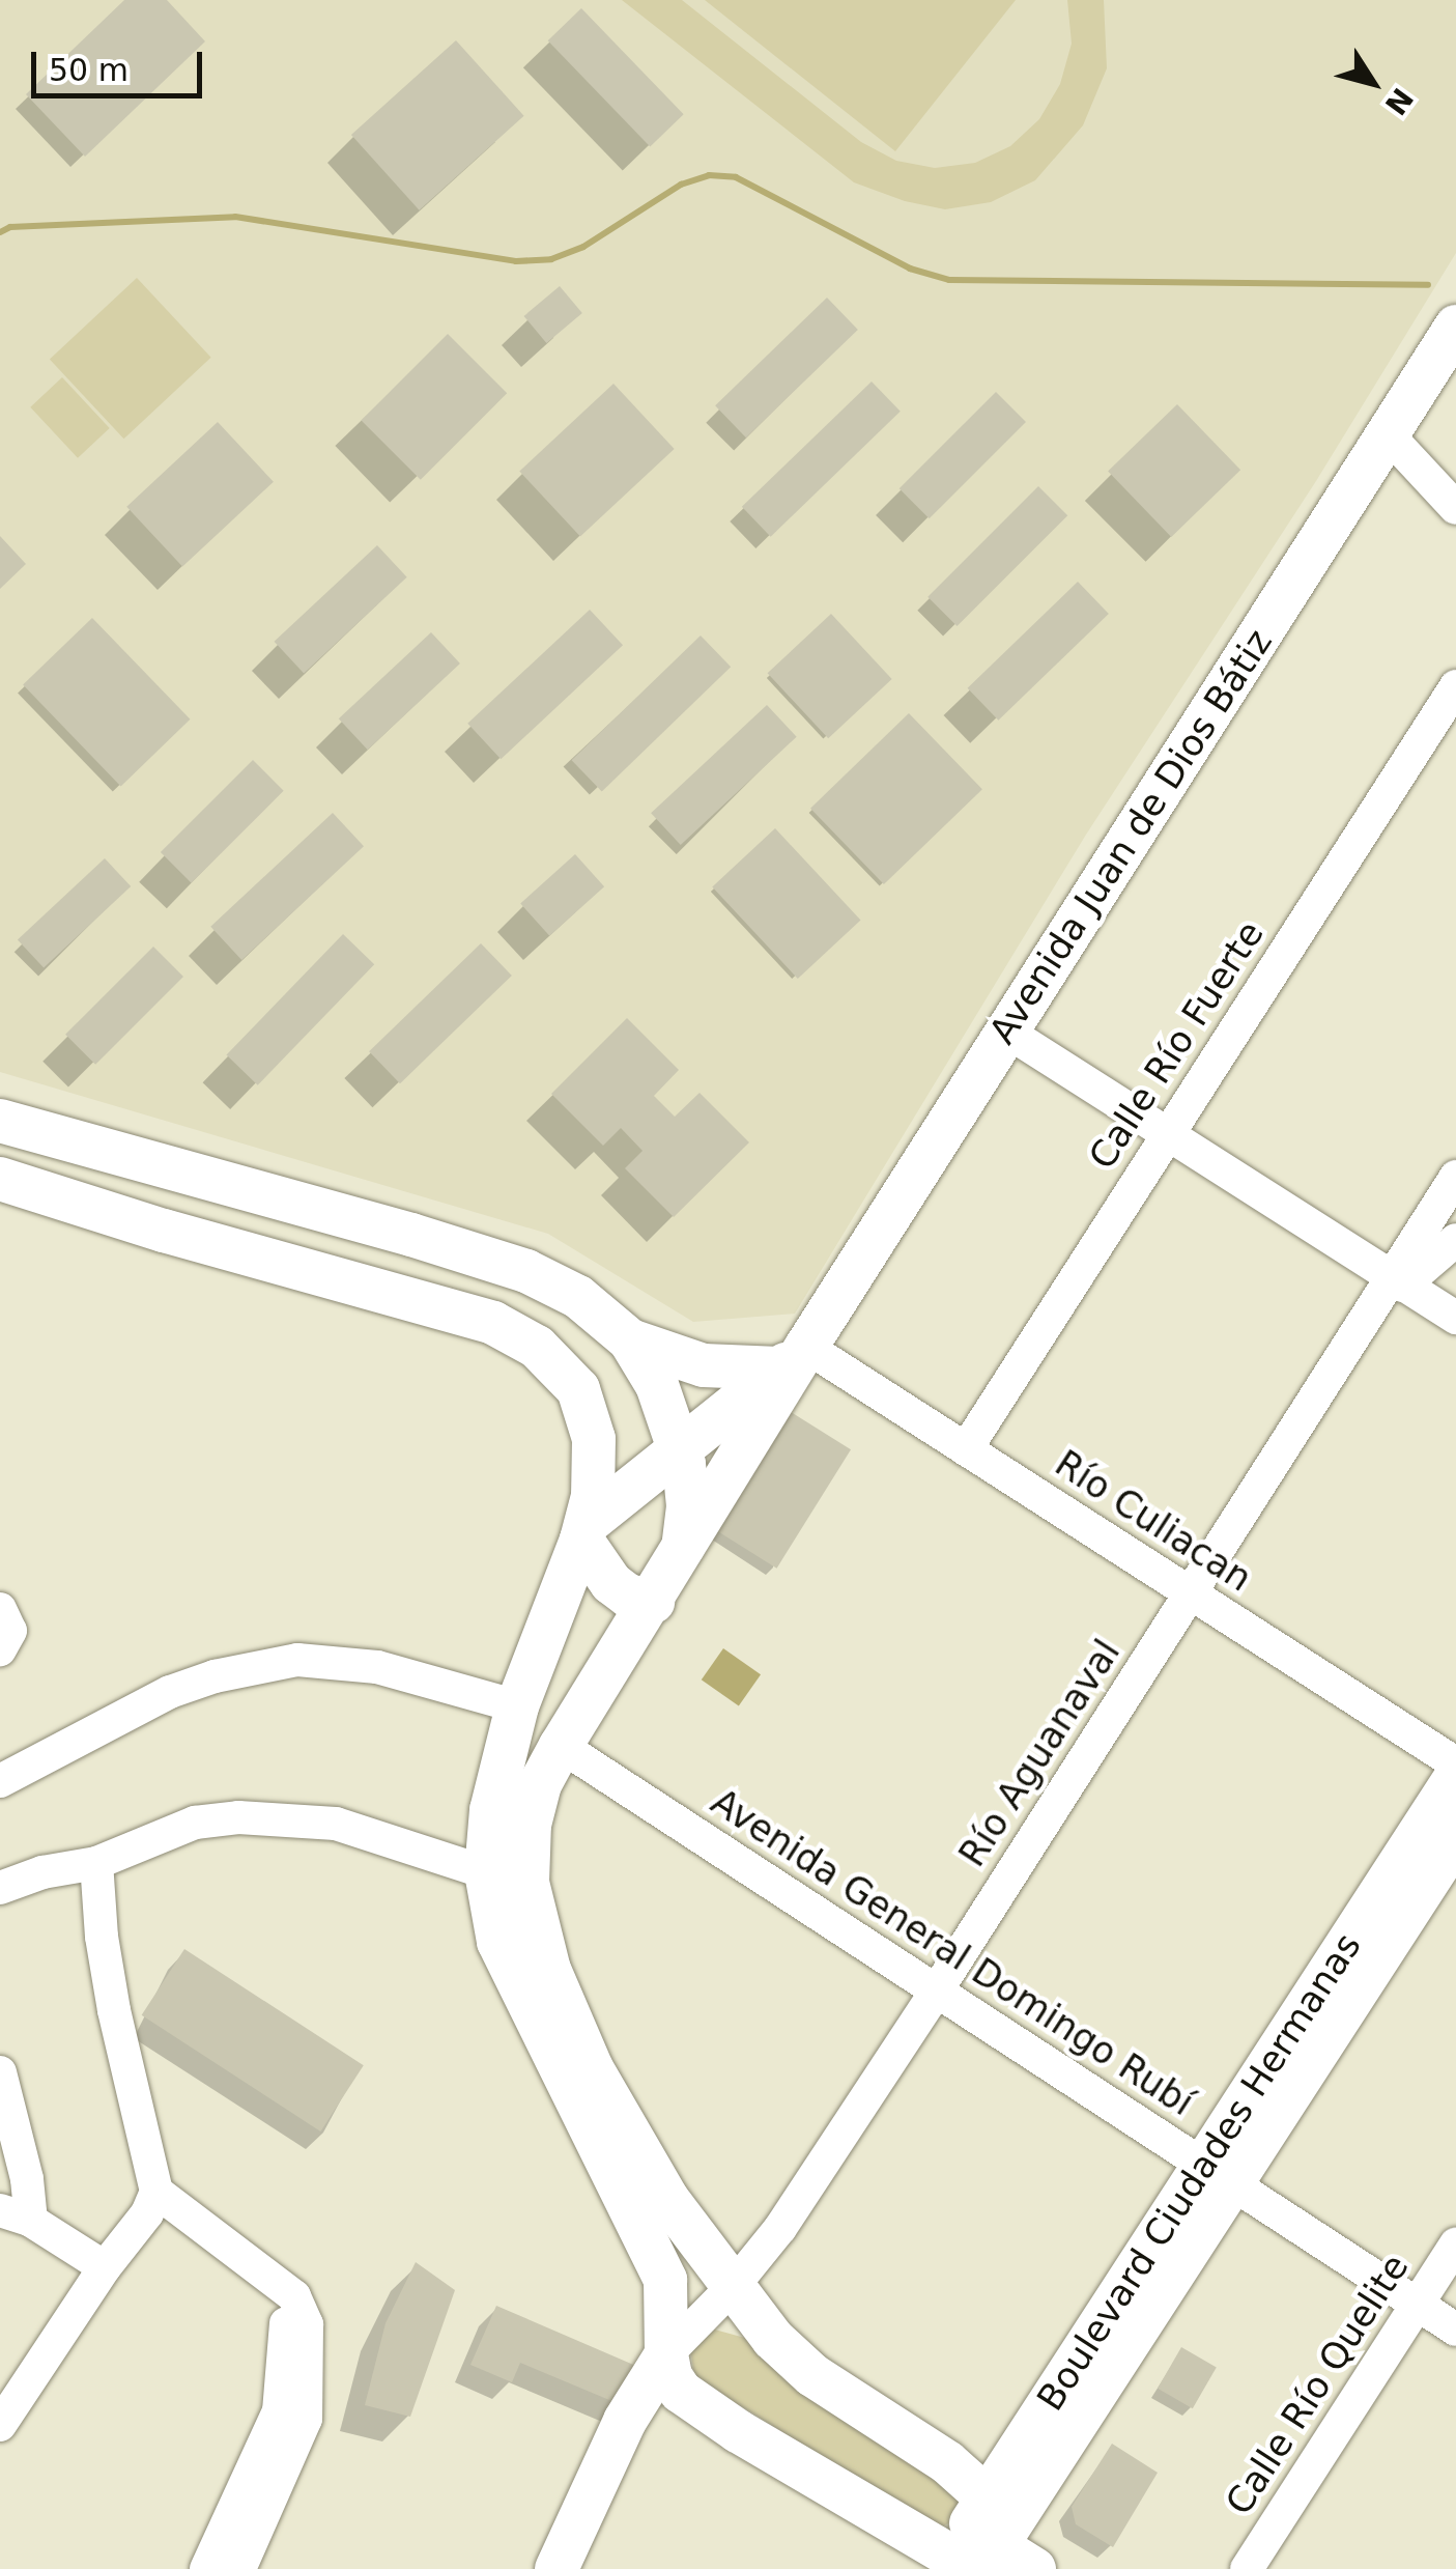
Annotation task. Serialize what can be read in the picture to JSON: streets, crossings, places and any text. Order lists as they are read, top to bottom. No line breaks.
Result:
{"streets":{"main road":["Avenida Juan de Dios Bátiz","Boulevard Ciudades Hermanas"],"street":["Calle Río Fuerte","Río Culiacan","Río Aguanaval","Avenida General Domingo Rubí","Calle Río Quelite"]},"crossings":[["Avenida Juan de Dios Bátiz","Río Culiacan"],["Avenida Juan de Dios Bátiz","Río Aguanaval"],["Avenida Juan de Dios Bátiz","Avenida General Domingo Rubí"],["Avenida Juan de Dios Bátiz","Boulevard Ciudades Hermanas"],["Calle Río Fuerte","Río Culiacan"],["Río Culiacan","Río Aguanaval"],["Río Aguanaval","Avenida General Domingo Rubí"],["Avenida General Domingo Rubí","Boulevard Ciudades Hermanas"],["Avenida General Domingo Rubí","Calle Río Quelite"]],"scale_bar":"50 m","north":"bottom right"}
